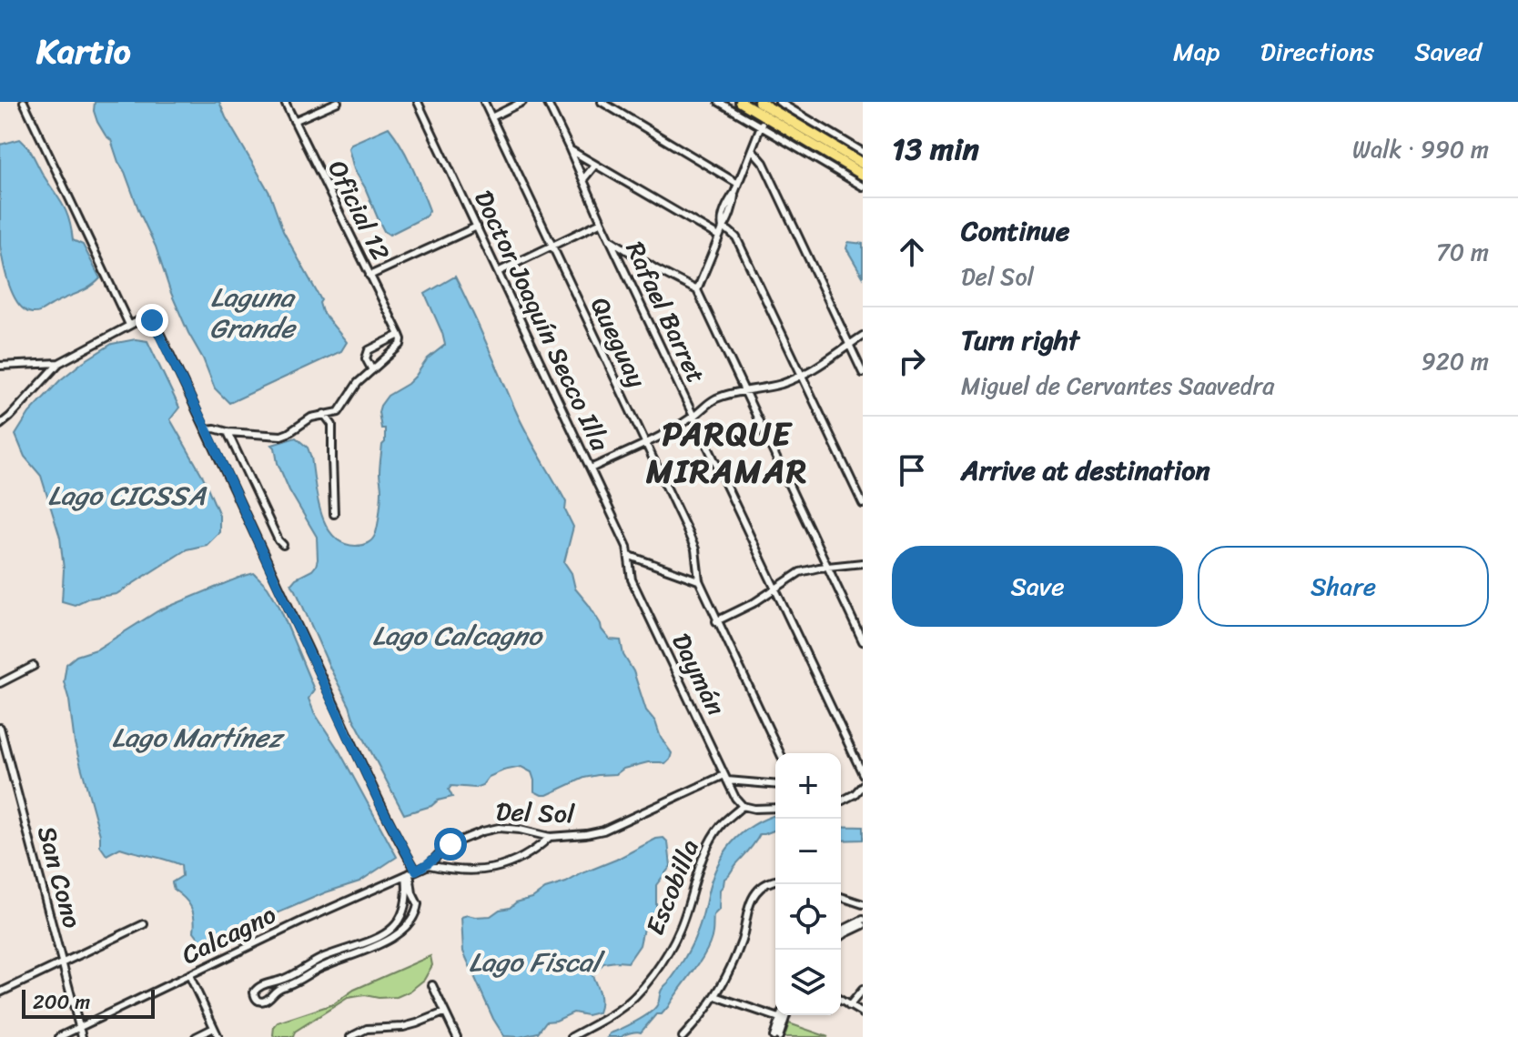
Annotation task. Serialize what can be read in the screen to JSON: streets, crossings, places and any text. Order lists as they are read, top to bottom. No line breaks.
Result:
{"streets":{"street":["Oficial 12","Rafael Barret","Doctor Joaquín Secco Illa","Queguay","Daymán","Del Sol","San Cono","Escobilla","Calcagno"]},"crossings":[["Doctor Joaquín Secco Illa","Daymán"],["Daymán","Del Sol"],["Daymán","Escobilla"],["Del Sol","Calcagno"],["San Cono","Calcagno"]],"districts":["PARQUE MIRAMAR"],"water":["Laguna Grande","Lago CICSSA","Lago Calcagno","Lago Martínez","Lago Fiscal"],"scale_bar":"200 m","page":{"header":"Kartio","nav":["Map","Directions","Saved"],"heading":["13 min","Walk · 990 m"],"list":[["Continue","Del Sol","70 m"],["Turn right","Miguel de Cervantes Saavedra","920 m"],"Arrive at destination"],"buttons":["Save","Share"],"map_buttons":["+","−"],"scale":"200 m"}}
